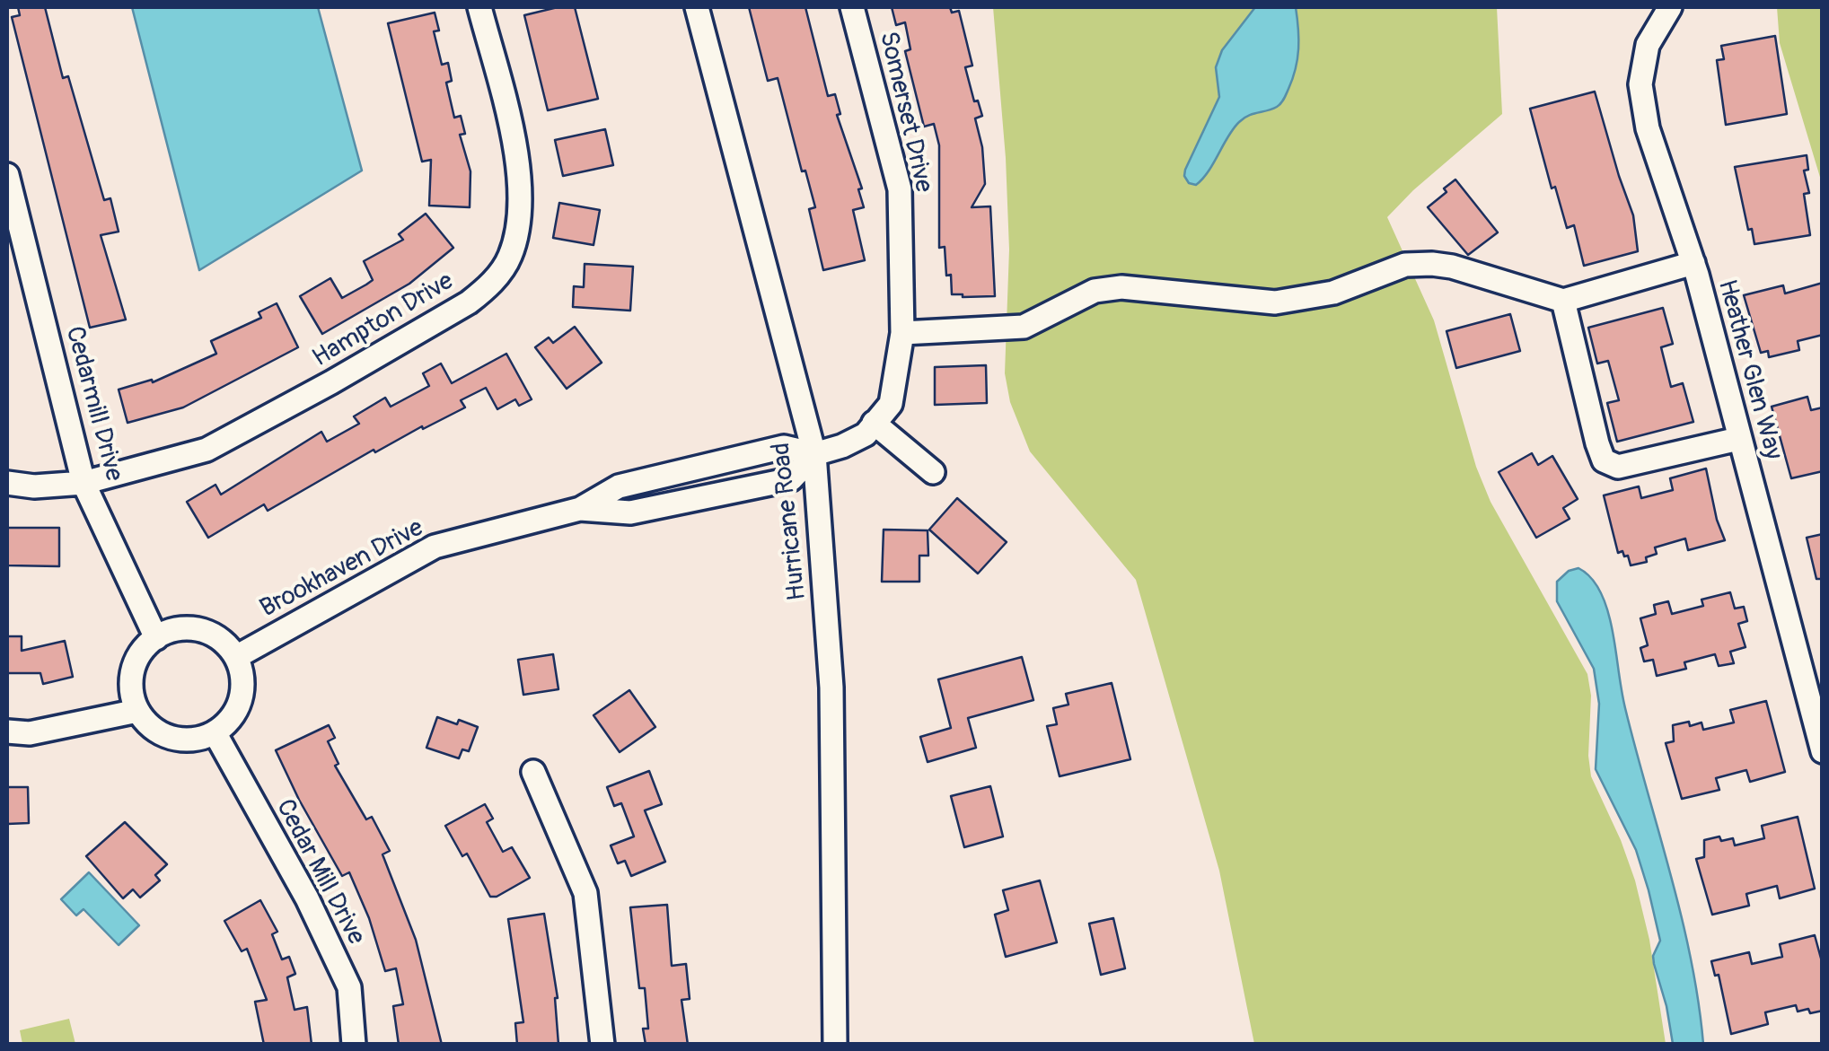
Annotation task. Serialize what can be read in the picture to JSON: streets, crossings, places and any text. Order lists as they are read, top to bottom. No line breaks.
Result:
{"streets":{"street":["Somerset Drive","Hampton Drive","Heather Glen Way","Cedarmill Drive","Hurricane Road","Brookhaven Drive","Cedar Mill Drive"]},"crossings":[["Somerset Drive","Hurricane Road"],["Somerset Drive","Brookhaven Drive"],["Hampton Drive","Cedarmill Drive"],["Cedarmill Drive","Brookhaven Drive"],["Cedarmill Drive","Cedar Mill Drive"],["Hurricane Road","Brookhaven Drive"],["Brookhaven Drive","Cedar Mill Drive"]]}
